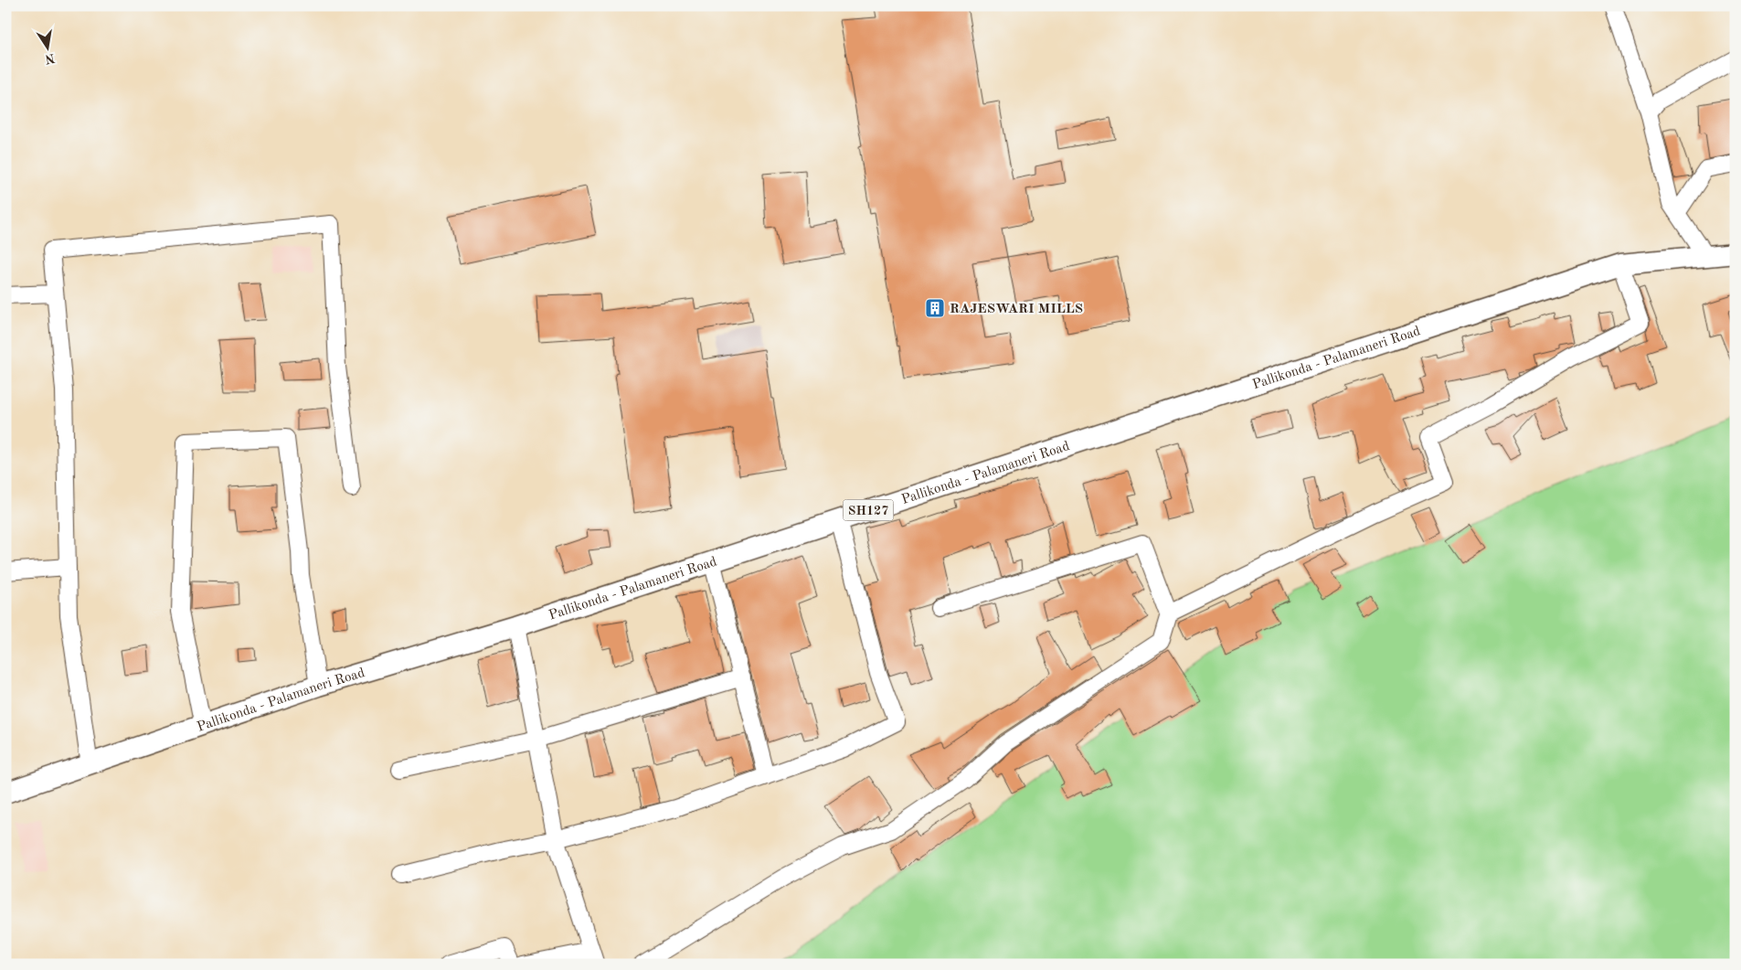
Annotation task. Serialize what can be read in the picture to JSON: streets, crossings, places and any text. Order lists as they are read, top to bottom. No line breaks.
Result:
{"streets":{"main road":["Pallikonda - Palamaneri Road","SH127"]},"places":{"building":["RAJESWARI MILLS"]},"north":"bottom"}
